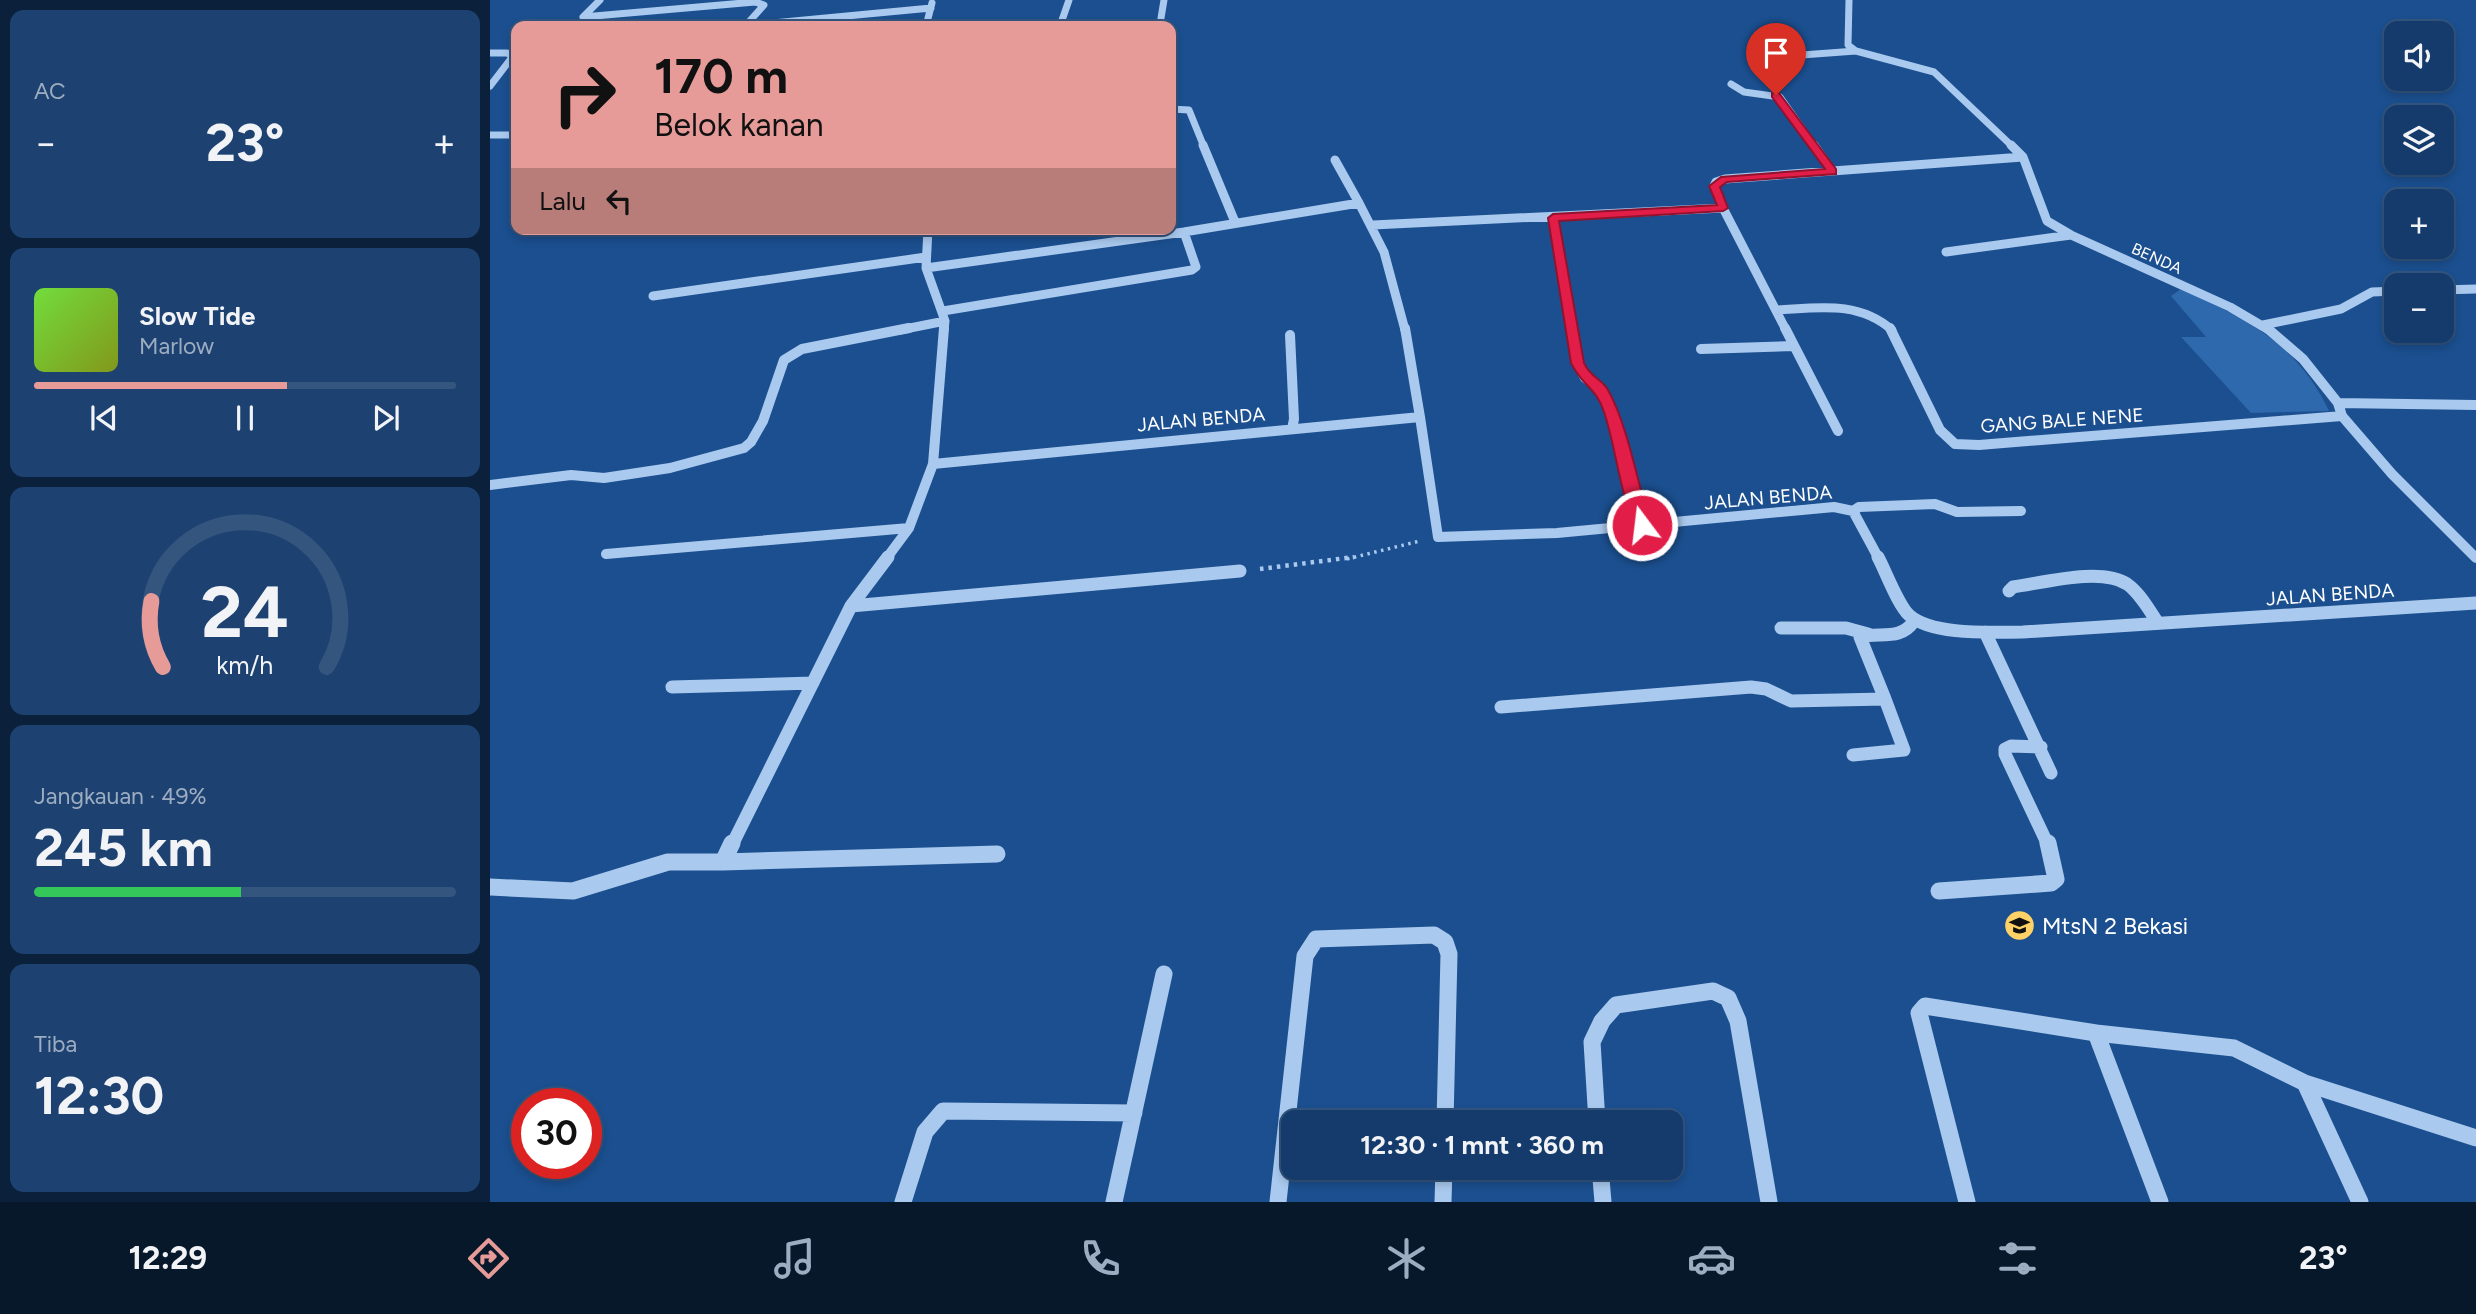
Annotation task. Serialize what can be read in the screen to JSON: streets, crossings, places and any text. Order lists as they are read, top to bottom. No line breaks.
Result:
{"streets":{"street":["BENDA","JALAN BENDA","GANG BALE NENE"]},"crossings":[["BENDA","GANG BALE NENE"]],"places":{"school or university":["MtsN 2 Bekasi"]},"page":{"tile":["AC",["Jangkauan · 49%","245 km"],["Tiba","12:30"]],"map_buttons":["+","−"],"turn":["170 m","Belok kanan"],"heat":["−","23°","+"],"then":"Lalu","song":["Slow Tide","Marlow"],"limit":"30","trip":"12:30 · 1 mnt · 360 m","tabs":["12:29","23°"],"gauge":["24","km/h"]}}
